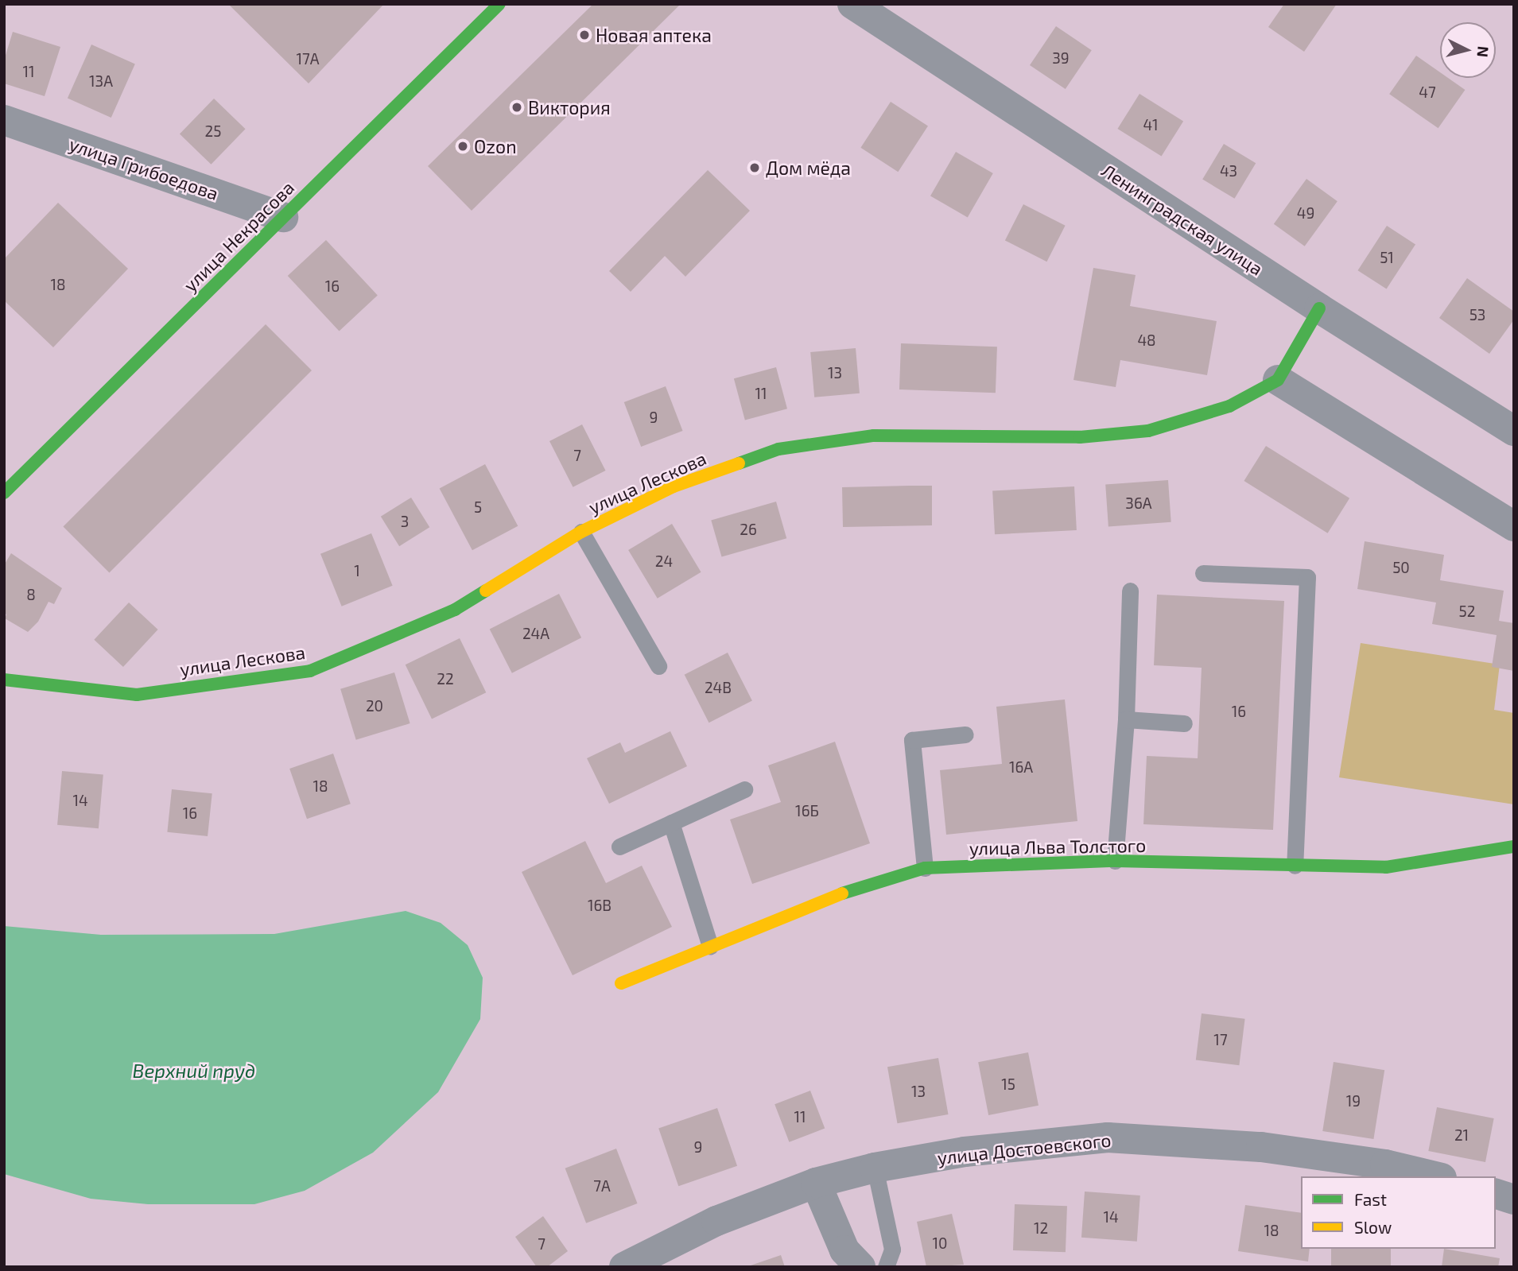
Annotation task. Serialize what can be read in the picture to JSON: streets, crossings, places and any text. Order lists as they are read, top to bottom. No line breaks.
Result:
{"streets":{"street":["улица Грибоедова","Ленинградская улица","улица Некрасова","улица Лескова","улица Льва Толстого","улица Достоевского"]},"crossings":[["улица Грибоедова","улица Некрасова"]],"water":["Верхний пруд"],"places":["Новая аптека","Виктория","Ozon","Дом мёда"],"house_numbers":["39","17А","11","13А","47","41","25","43","49","51","18","16","53","48","13","11","9","7","36А","5","3","26","24","50","1","8","52","24А","22","24В","20","16","16А","18","14","16Б","16","16В","17","15","13","19","11","21","9","7А","14","12","18","10","7"],"legend":["Fast","Slow"],"north":"right"}
